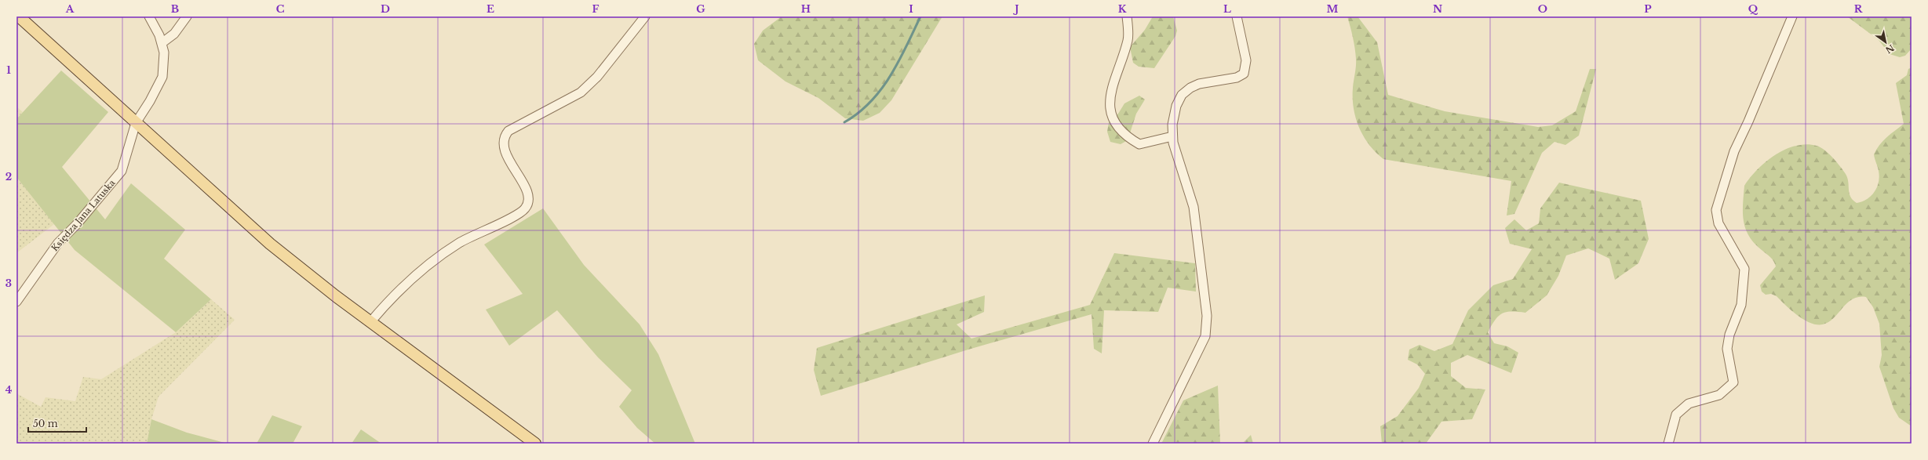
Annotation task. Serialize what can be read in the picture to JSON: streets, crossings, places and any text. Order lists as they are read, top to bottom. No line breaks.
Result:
{"streets":{"street":["Księdza Jana Latuska"]},"scale_bar":"50 m","north":"bottom right","grid":{"columns":["A","B","C","D","E","F","G","H","I","J","K","L","M","N","O","P","Q","R"],"rows":["1","2","3","4"]}}
